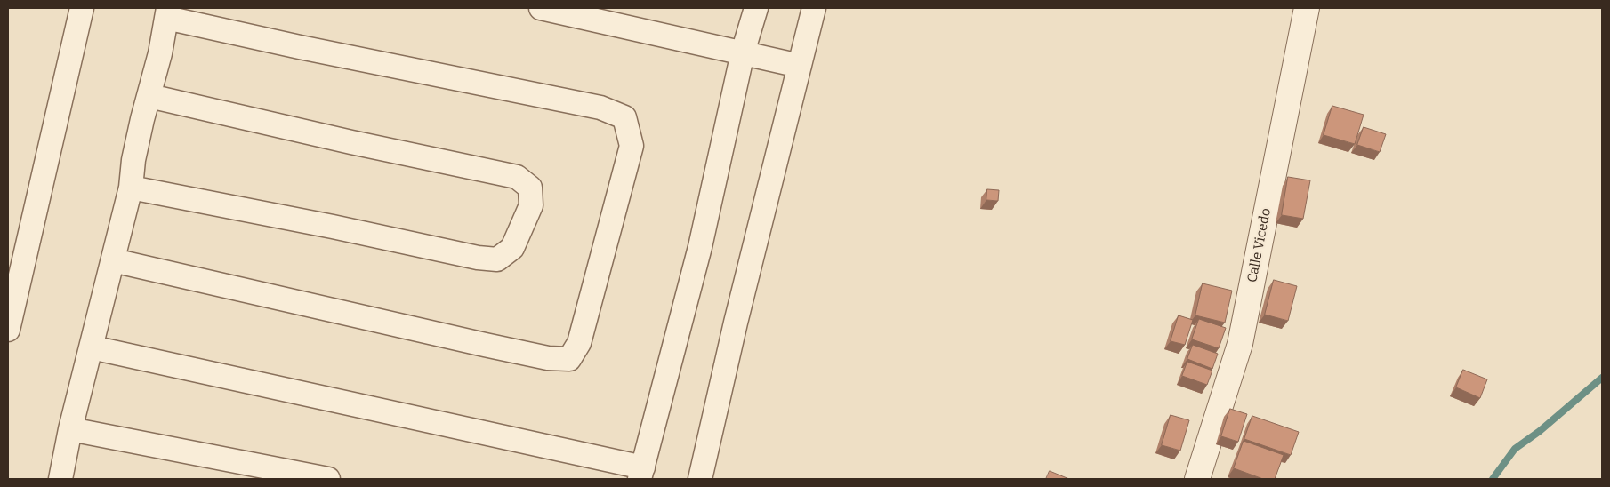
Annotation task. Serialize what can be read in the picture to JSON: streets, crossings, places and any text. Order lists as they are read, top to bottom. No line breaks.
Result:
{"streets":{"street":["Calle Vicedo"]}}
